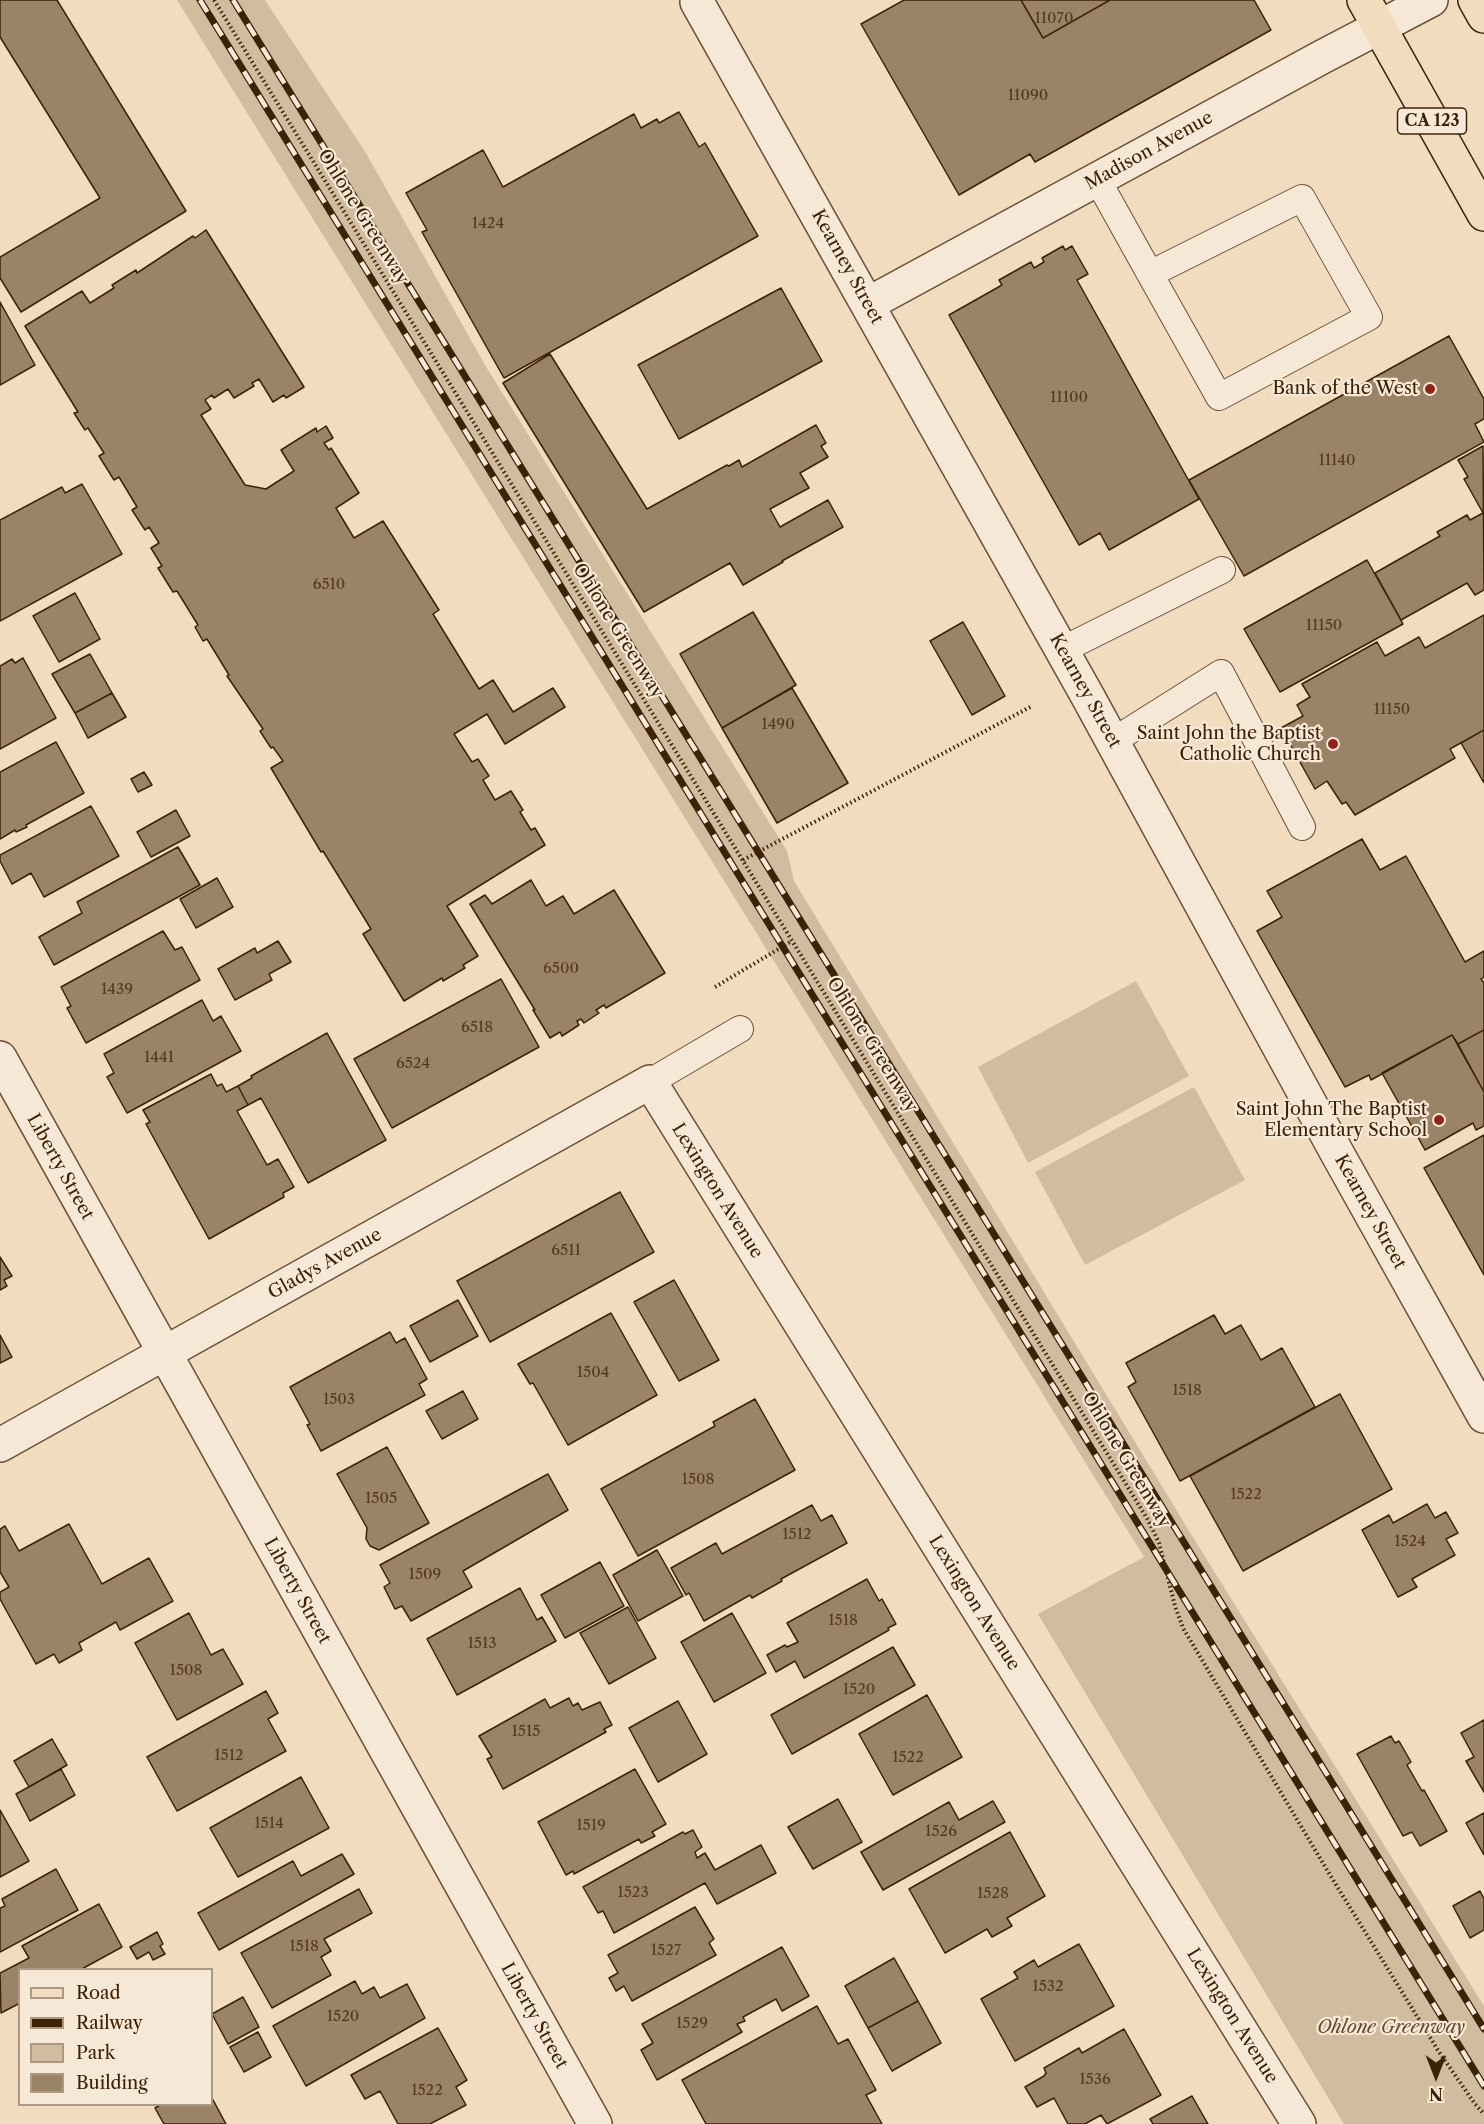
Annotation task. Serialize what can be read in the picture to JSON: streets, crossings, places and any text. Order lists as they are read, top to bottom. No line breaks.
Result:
{"streets":{"main road":["CA 123"],"street":["Madison Avenue","Kearney Street","Liberty Street","Lexington Avenue","Gladys Avenue"],"path":["Ohlone Greenway"]},"crossings":[["CA 123","Madison Avenue"],["Madison Avenue","Kearney Street"],["Liberty Street","Gladys Avenue"],["Lexington Avenue","Gladys Avenue"]],"parks":["Ohlone Greenway"],"places":["Bank of the West","Saint John the Baptist Catholic Church","Saint John The Baptist Elementary School"],"house_numbers":["11070","11090","1424","11100","11140","6510","11150","11150","1490","6500","1439","6518","1441","6524","6511","1504","1518","1503","1508","1522","1505","1512","1524","1509","1518","1513","1508","1520","1515","1512","1522","1514","1519","1526","1523","1528","1518","1527","1532","1520","1529","1536","1522"],"legend":["Road","Railway","Park","Building"],"north":"bottom"}
